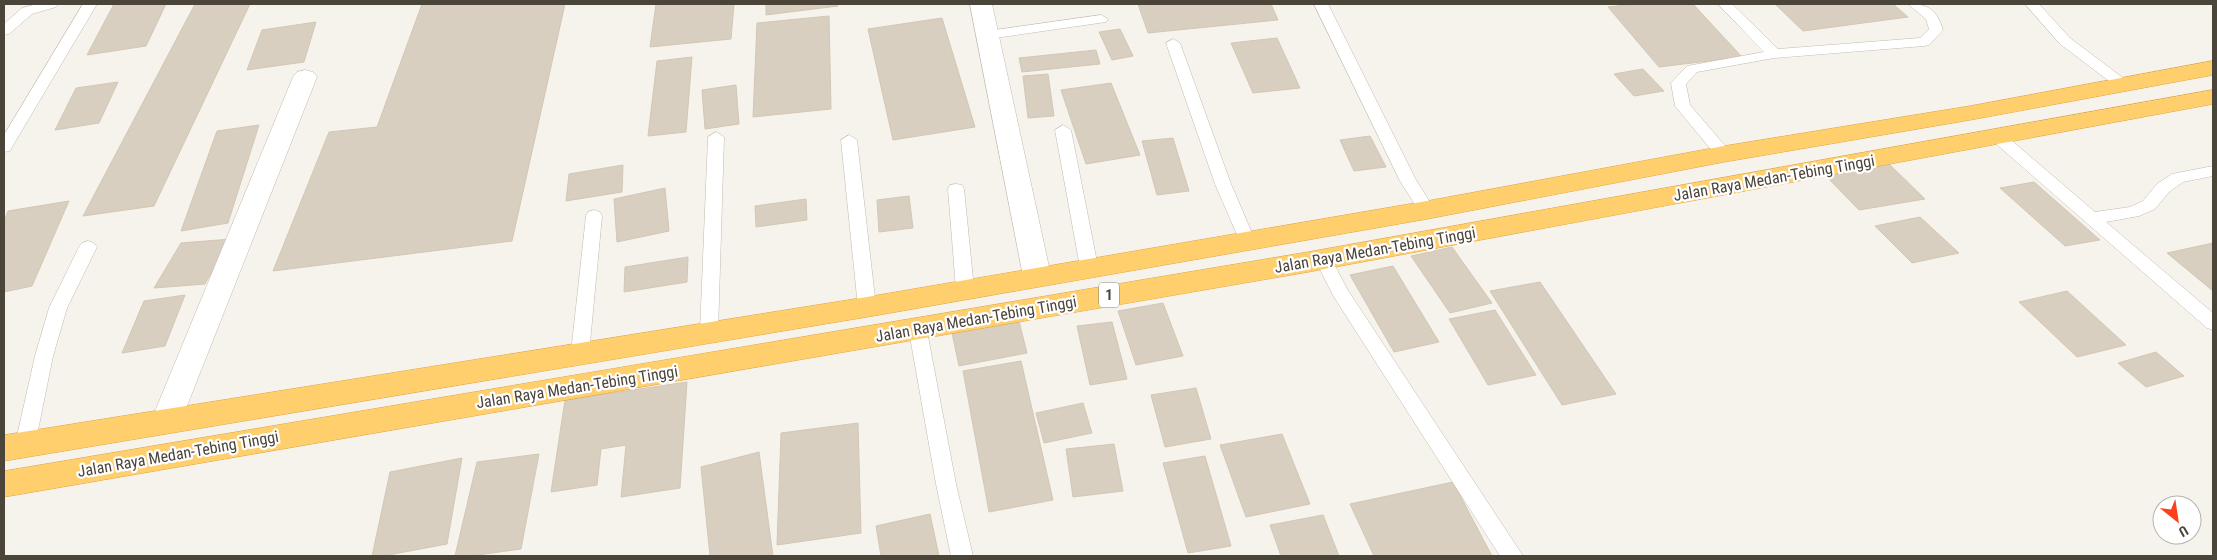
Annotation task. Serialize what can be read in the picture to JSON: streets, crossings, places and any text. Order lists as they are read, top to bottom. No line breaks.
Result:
{"streets":{"highway":["Jalan Raya Medan-Tebing Tinggi","1"]},"north":"bottom right"}
